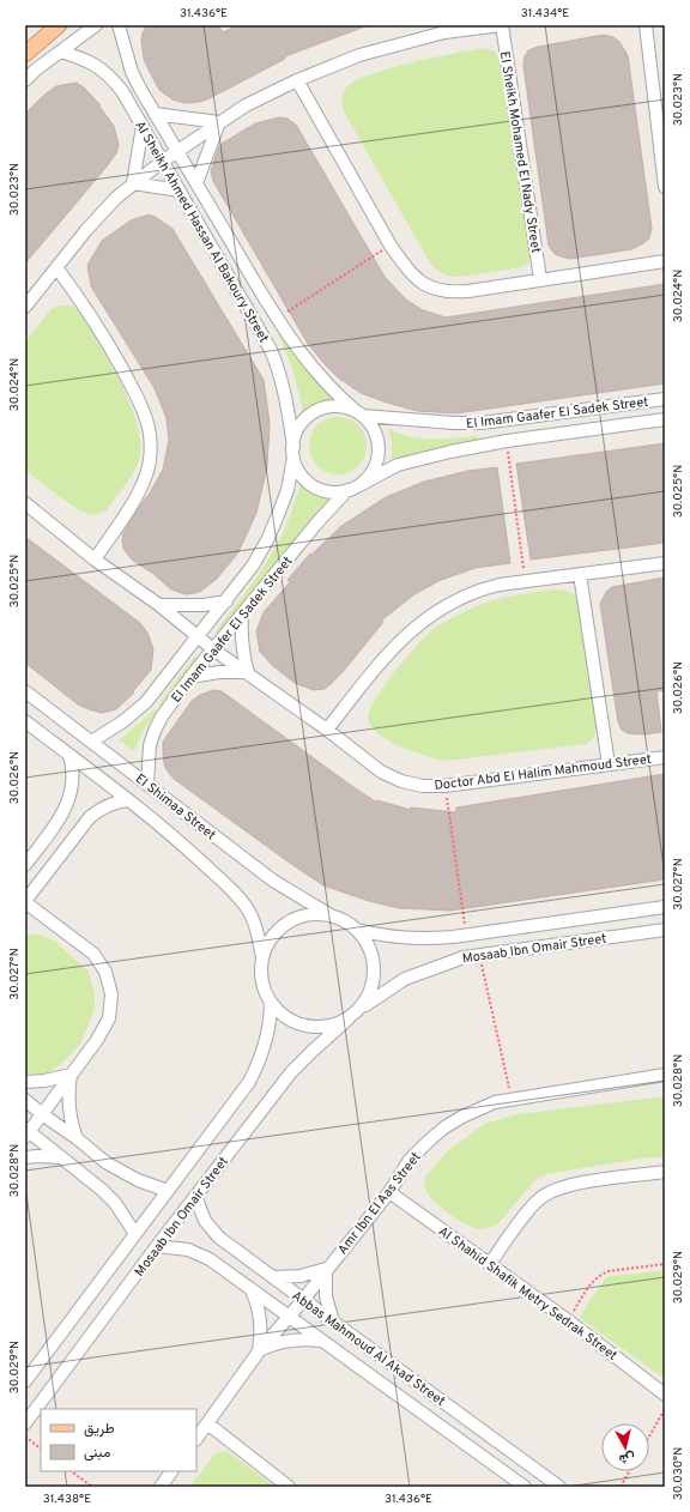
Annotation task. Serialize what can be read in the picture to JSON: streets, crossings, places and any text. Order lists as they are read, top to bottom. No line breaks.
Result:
{"streets":{"street":["El Sheikh Mohamed El Nady Street","Al Sheikh Ahmed Hassan Al Bakoury Street","El Imam Gaafer El Sadek Street","Doctor Abd El Halim Mahmoud Street","El Shimaa Street","Mosaab Ibn Omair Street","Amr Ibn El Aas Street","Al Shahid Shafik Metry Sedrak Street","Abbas Mahmoud Al Akad Street"]},"crossings":[["Al Sheikh Ahmed Hassan Al Bakoury Street","El Imam Gaafer El Sadek Street"],["El Imam Gaafer El Sadek Street","Doctor Abd El Halim Mahmoud Street"],["El Imam Gaafer El Sadek Street","El Shimaa Street"],["El Shimaa Street","Mosaab Ibn Omair Street"],["Mosaab Ibn Omair Street","Abbas Mahmoud Al Akad Street"],["Amr Ibn El Aas Street","Al Shahid Shafik Metry Sedrak Street"],["Amr Ibn El Aas Street","Abbas Mahmoud Al Akad Street"]],"legend":["طريق","مبنى"],"north":"bottom","coordinates":["31.436°E","31.434°E","30.023°N","30.024°N","30.025°N","30.026°N","30.027°N","30.028°N","30.029°N","30.030°N","31.438°E"]}
